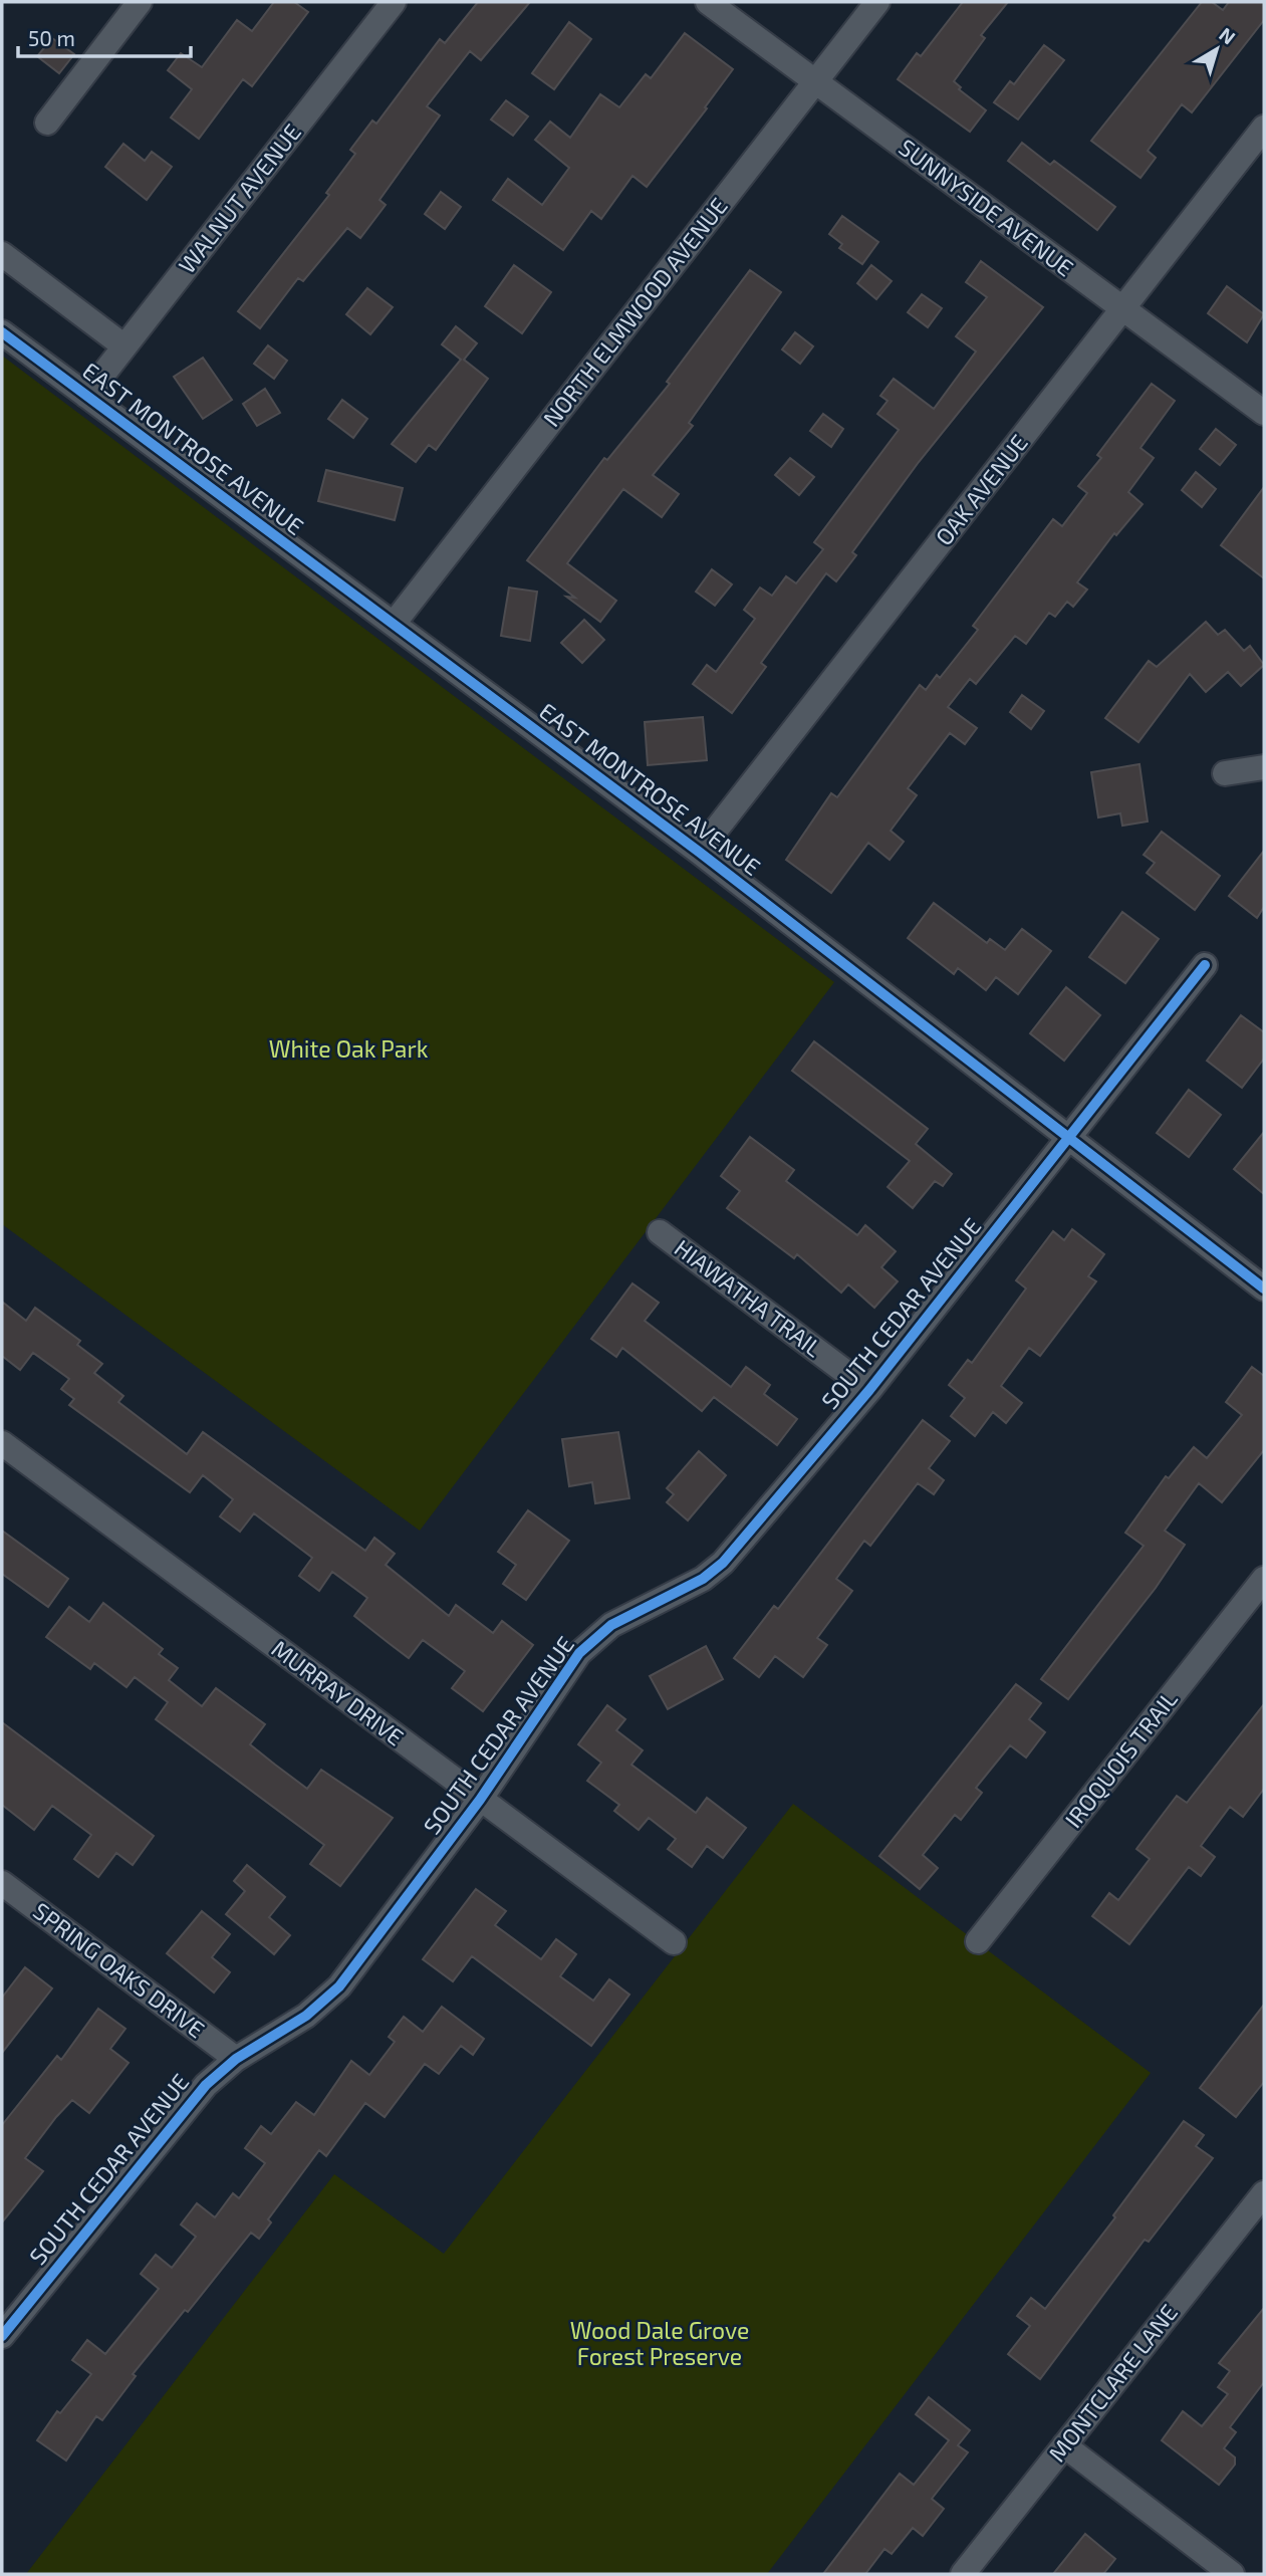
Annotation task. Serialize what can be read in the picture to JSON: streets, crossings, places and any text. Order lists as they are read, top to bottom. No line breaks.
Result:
{"streets":{"street":["WALNUT AVENUE","SUNNYSIDE AVENUE","NORTH ELMWOOD AVENUE","EAST MONTROSE AVENUE","OAK AVENUE","HIAWATHA TRAIL","SOUTH CEDAR AVENUE","MURRAY DRIVE","IROQUOIS TRAIL","SPRING OAKS DRIVE","MONTCLARE LANE"]},"crossings":[["WALNUT AVENUE","EAST MONTROSE AVENUE"],["SUNNYSIDE AVENUE","NORTH ELMWOOD AVENUE"],["SUNNYSIDE AVENUE","OAK AVENUE"],["NORTH ELMWOOD AVENUE","EAST MONTROSE AVENUE"],["EAST MONTROSE AVENUE","OAK AVENUE"],["EAST MONTROSE AVENUE","SOUTH CEDAR AVENUE"],["HIAWATHA TRAIL","SOUTH CEDAR AVENUE"],["SOUTH CEDAR AVENUE","MURRAY DRIVE"],["SOUTH CEDAR AVENUE","SPRING OAKS DRIVE"]],"parks":["White Oak Park","Wood Dale Grove Forest Preserve"],"scale_bar":"50 m","north":"top right"}
